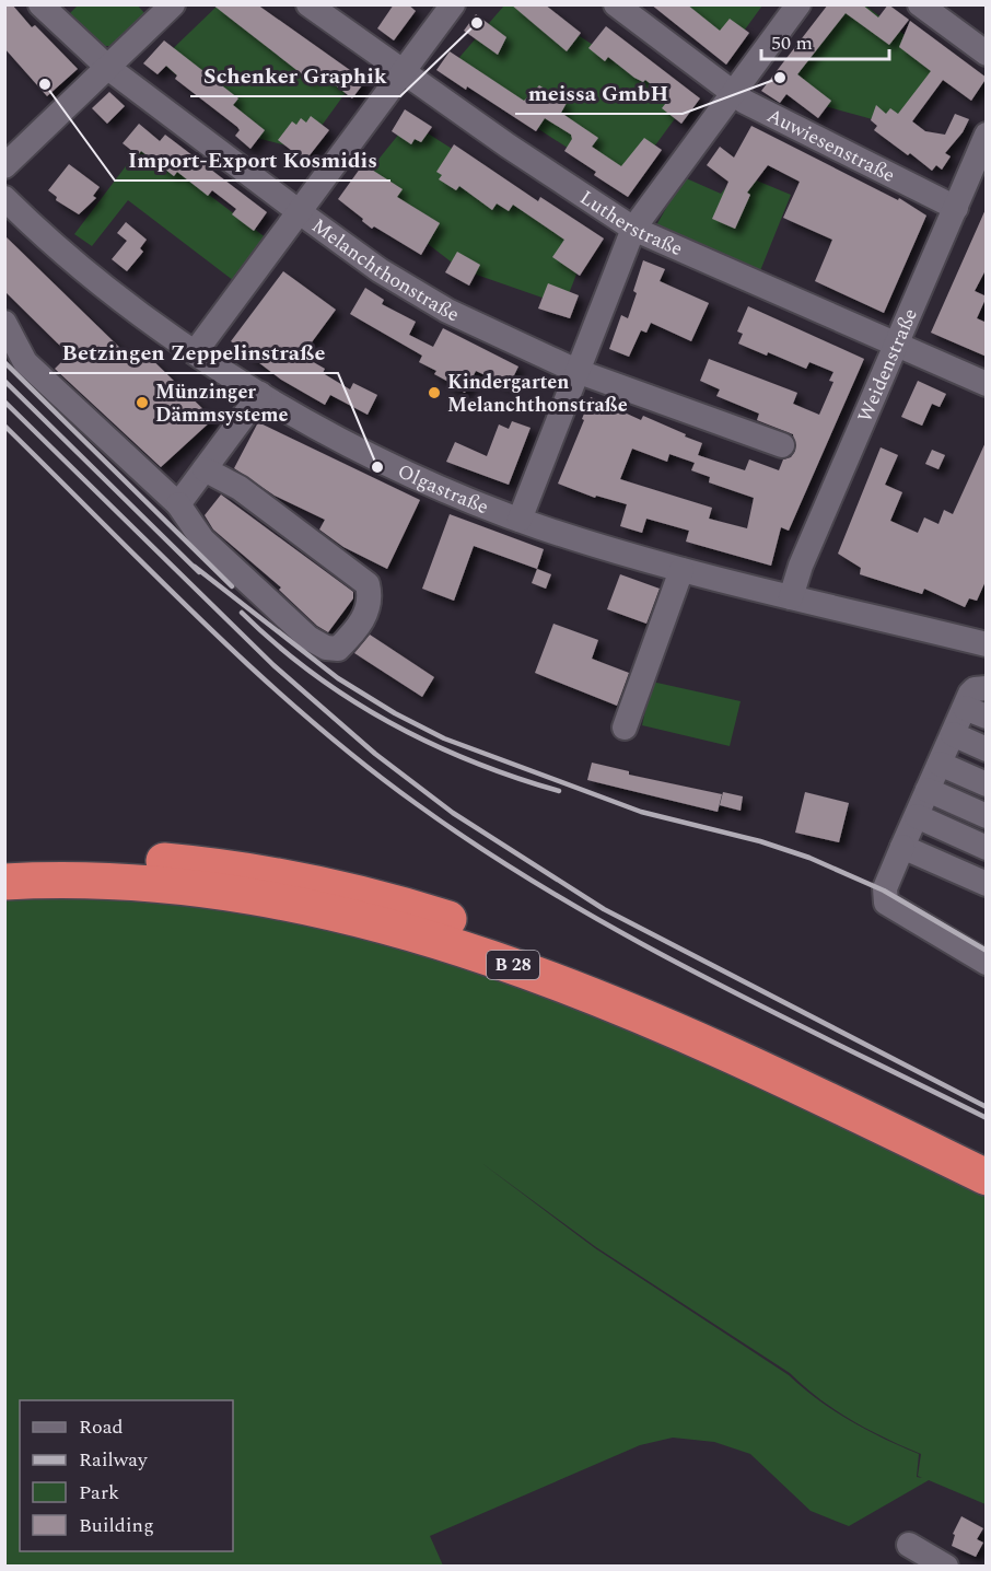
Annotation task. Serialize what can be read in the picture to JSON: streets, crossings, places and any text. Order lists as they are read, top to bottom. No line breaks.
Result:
{"streets":{"highway":["B 28"],"street":["Auwiesenstraße","Lutherstraße","Melanchthonstraße","Weidenstraße","Olgastraße"]},"crossings":[["Auwiesenstraße","Weidenstraße"],["Lutherstraße","Weidenstraße"],["Weidenstraße","Olgastraße"]],"places":["Schenker Graphik","meissa GmbH","Import-Export Kosmidis","Kindergarten Melanchthonstraße","Münzinger Dämmsysteme","Betzingen Zeppelinstraße"],"legend":["Road","Railway","Park","Building"],"scale_bar":"50 m"}
